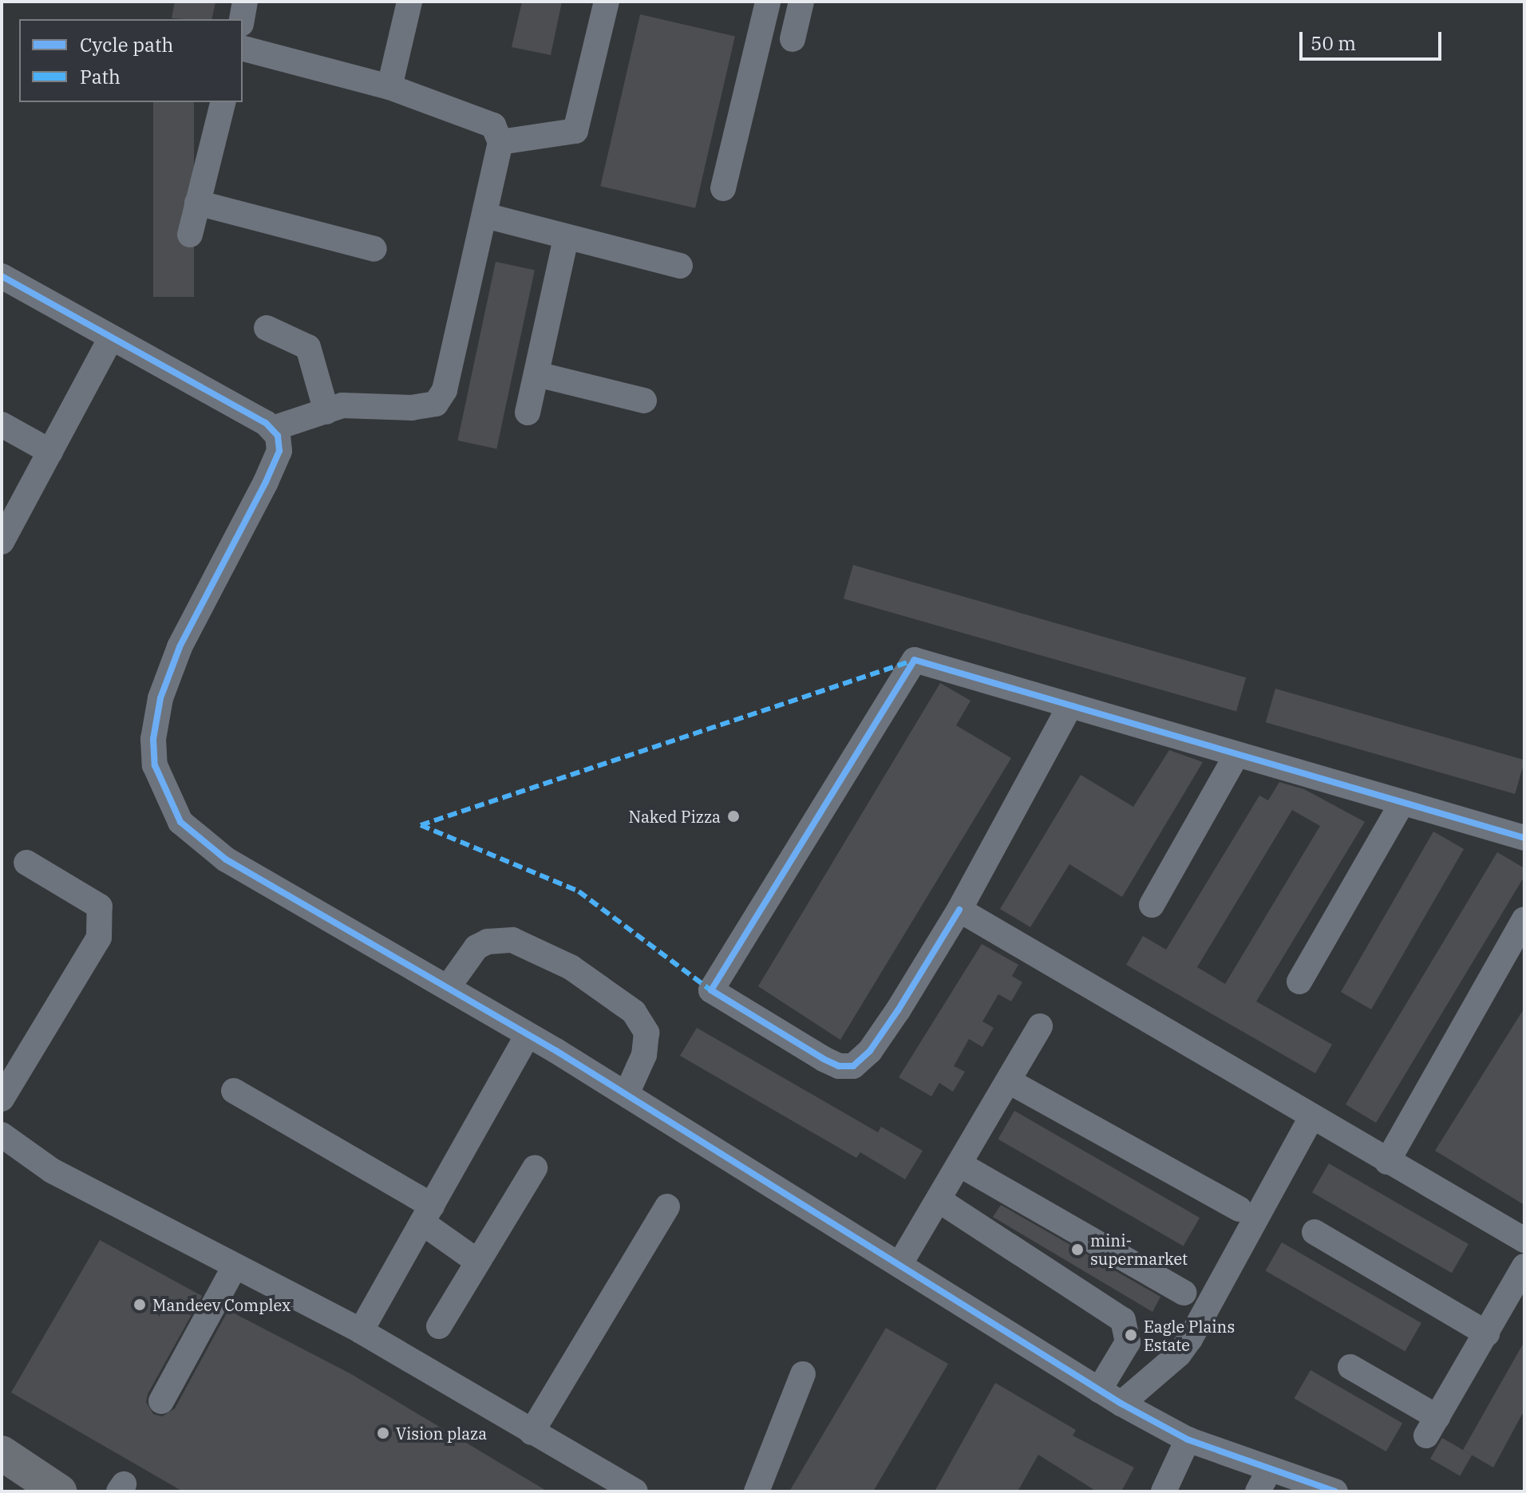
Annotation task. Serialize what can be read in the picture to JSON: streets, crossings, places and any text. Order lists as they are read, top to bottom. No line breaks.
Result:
{"places":["Naked Pizza","mini- supermarket","Mandeev Complex","Eagle Plains Estate","Vision plaza"],"legend":["Cycle path","Path"],"scale_bar":"50 m"}
